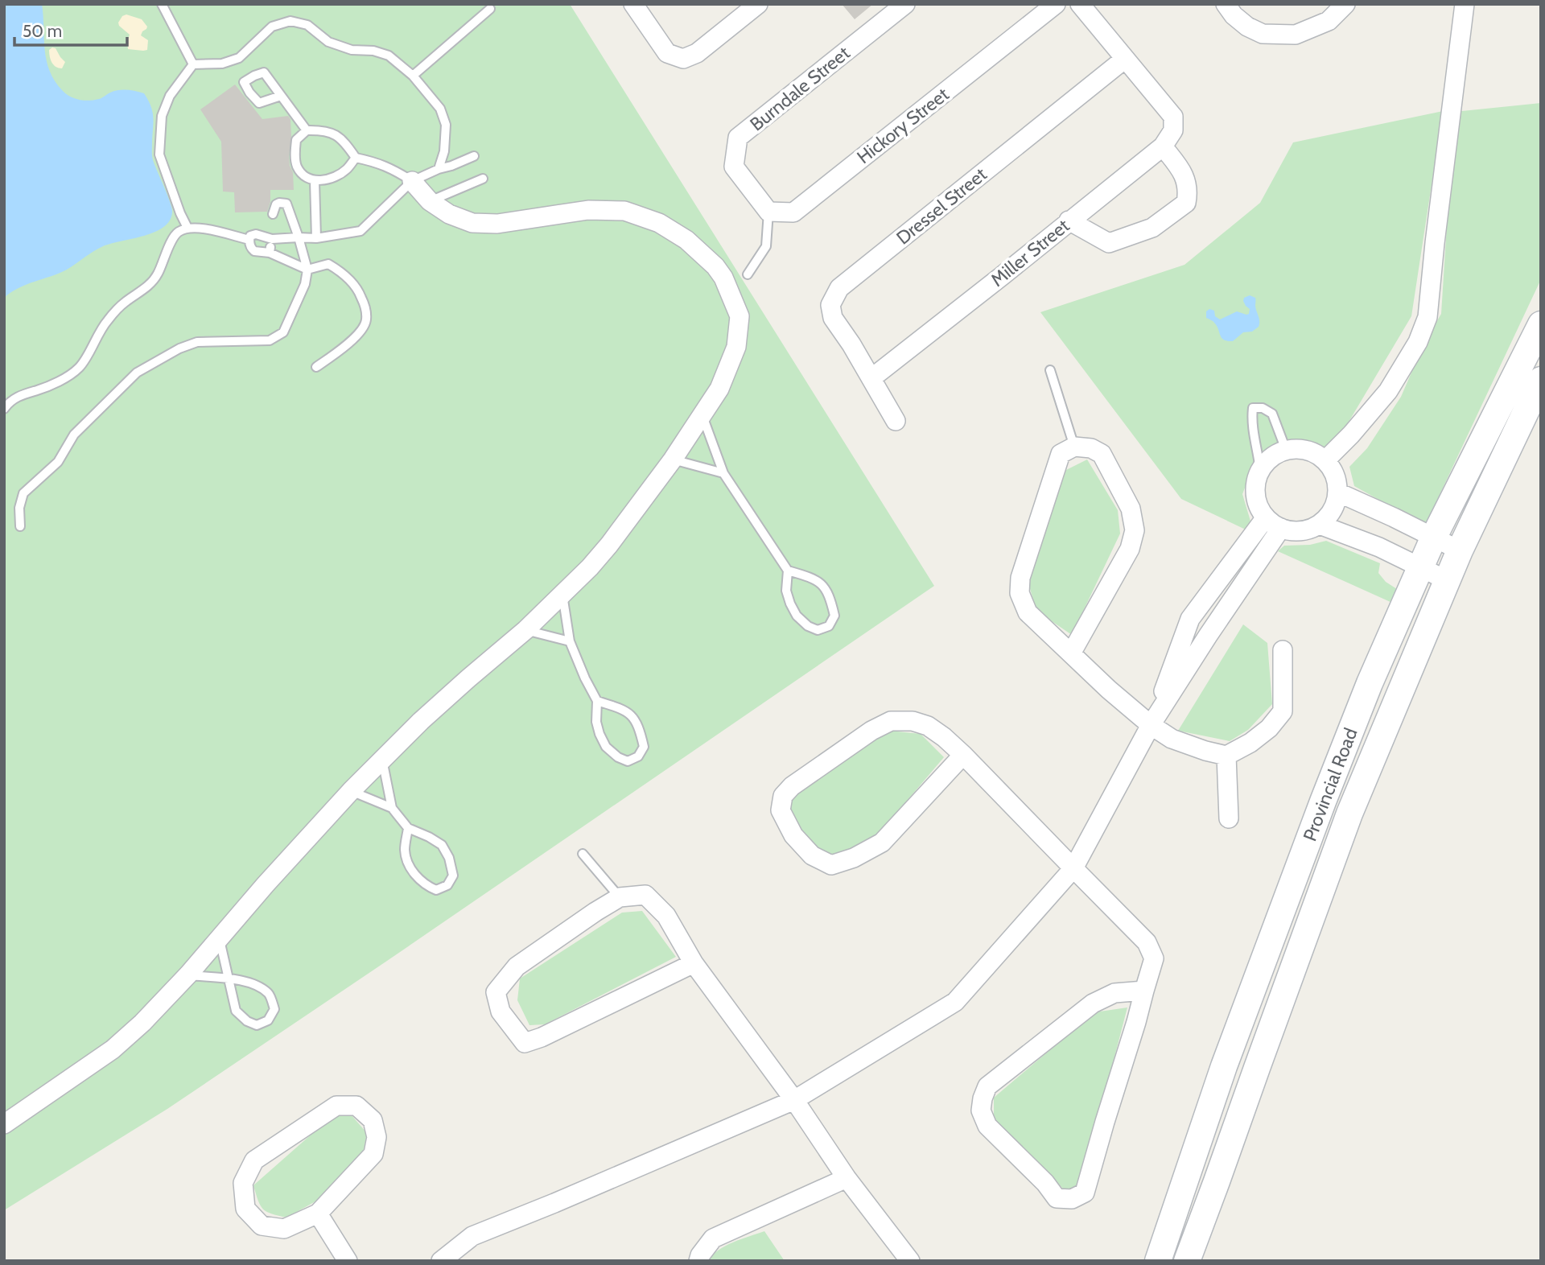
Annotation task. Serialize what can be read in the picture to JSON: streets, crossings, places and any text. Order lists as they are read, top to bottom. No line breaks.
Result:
{"streets":{"street":["Burndale Street","Hickory Street","Dressel Street","Miller Street","Provincial Road"]},"crossings":[["Burndale Street","Hickory Street"],["Dressel Street","Miller Street"]],"scale_bar":"50 m"}
